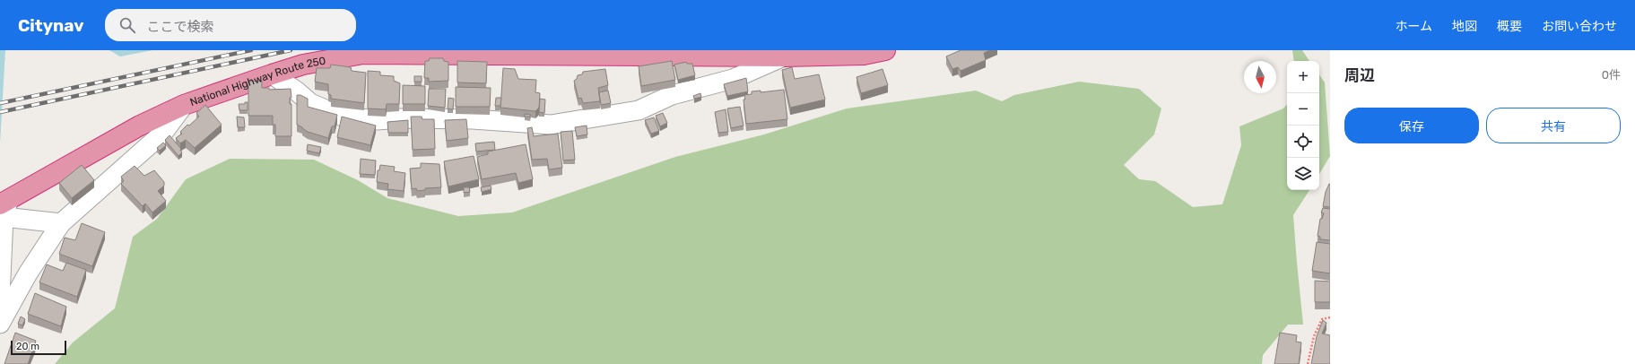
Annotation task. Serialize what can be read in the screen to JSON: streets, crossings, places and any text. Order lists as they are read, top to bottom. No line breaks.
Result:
{"streets":{"highway":["National Highway Route 250"]},"scale_bar":"20 m","north":"bottom","page":{"header":"Citynav","search":"ここで検索","nav":["ホーム","地図","概要","お問い合わせ"],"heading":["周辺","0件"],"map_buttons":["+","−"],"buttons":["保存","共有"],"scale":"20 m"}}
